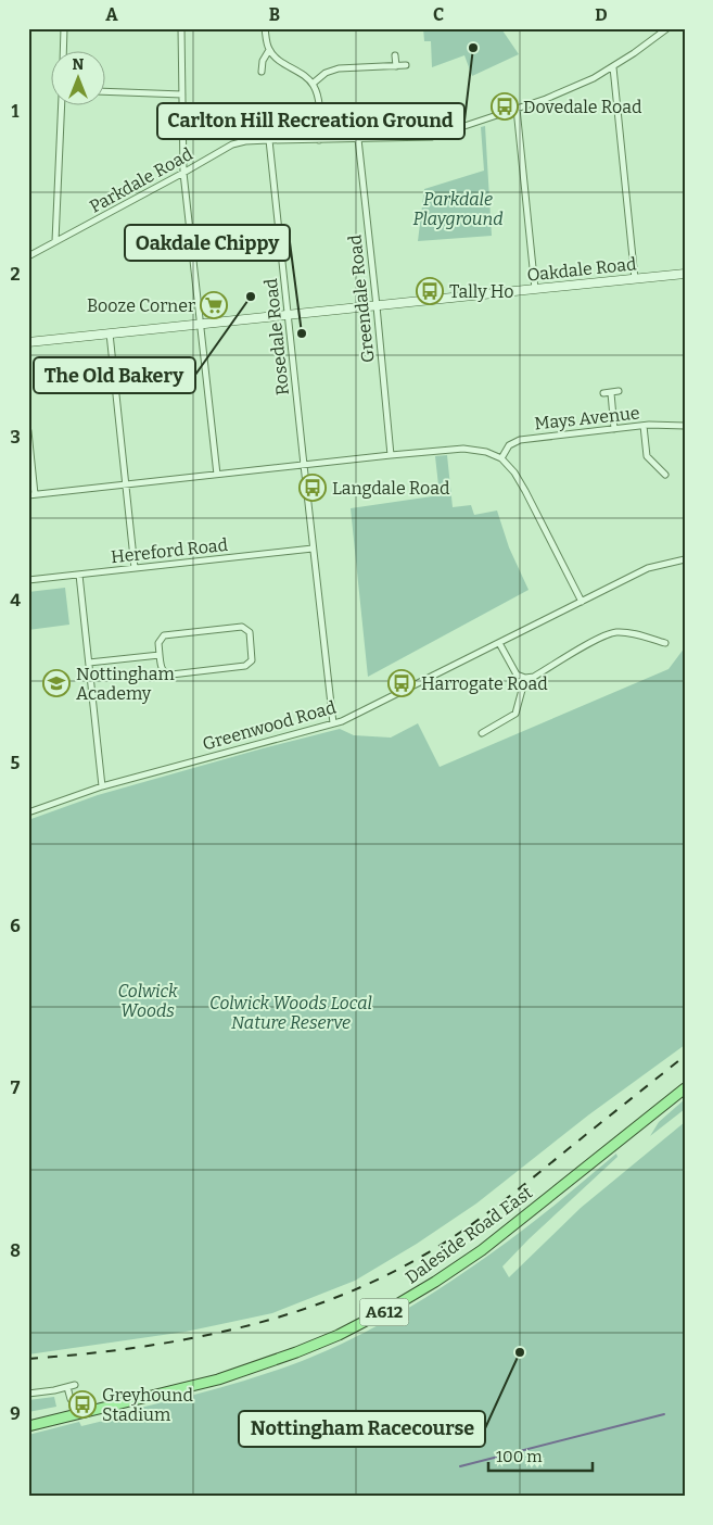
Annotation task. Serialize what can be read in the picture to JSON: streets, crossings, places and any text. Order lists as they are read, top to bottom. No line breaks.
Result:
{"streets":{"main road":["Daleside Road East","A612"],"street":["Parkdale Road","Oakdale Road","Greendale Road","Rosedale Road","Mays Avenue","Hereford Road","Greenwood Road"]},"crossings":[["Parkdale Road","Greendale Road"],["Parkdale Road","Rosedale Road"],["Oakdale Road","Greendale Road"],["Oakdale Road","Rosedale Road"]],"parks":["Parkdale Playground","Colwick Woods","Colwick Woods Local Nature Reserve"],"places":{"other":["Carlton Hill Recreation Ground","The Old Bakery","Oakdale Chippy","Nottingham Racecourse"],"bus stop":["Dovedale Road","Tally Ho","Langdale Road","Harrogate Road","Greyhound Stadium"],"supermarket":["Booze Corner"],"school or university":["Nottingham Academy"]},"scale_bar":"100 m","north":"top","grid":{"columns":["A","B","C","D"],"rows":["1","2","3","4","5","6","7","8","9"]}}
